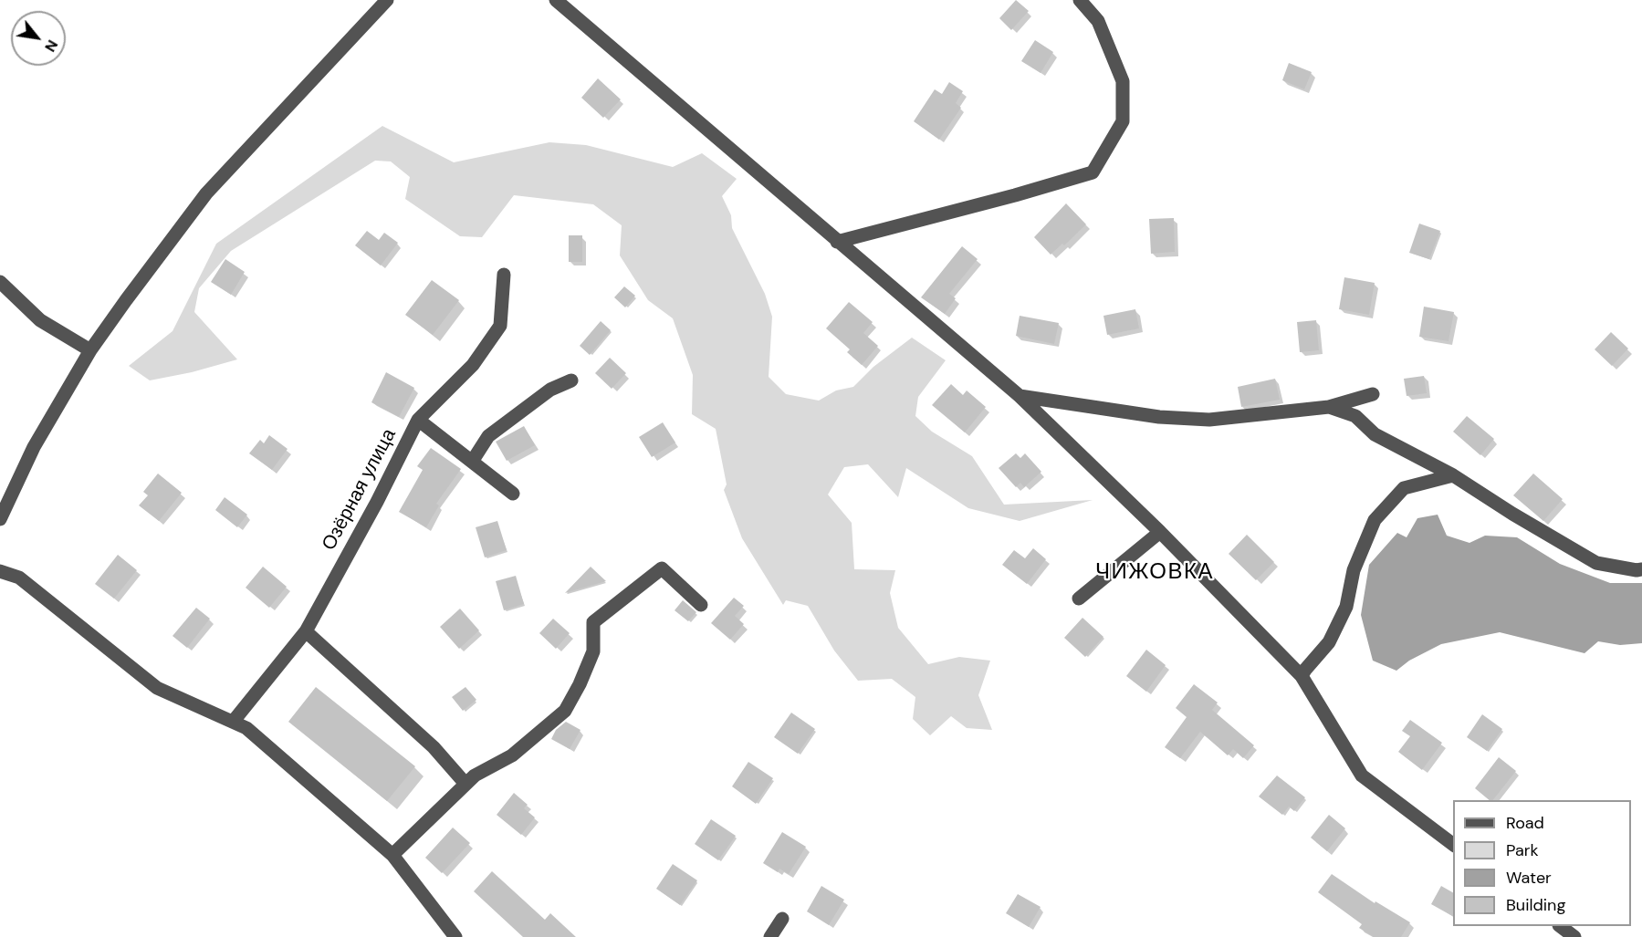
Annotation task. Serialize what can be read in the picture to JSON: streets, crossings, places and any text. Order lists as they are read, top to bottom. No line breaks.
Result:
{"streets":{"street":["Озёрная улица"]},"districts":["ЧИЖОВКА"],"legend":["Road","Park","Water","Building"],"north":"bottom right"}
